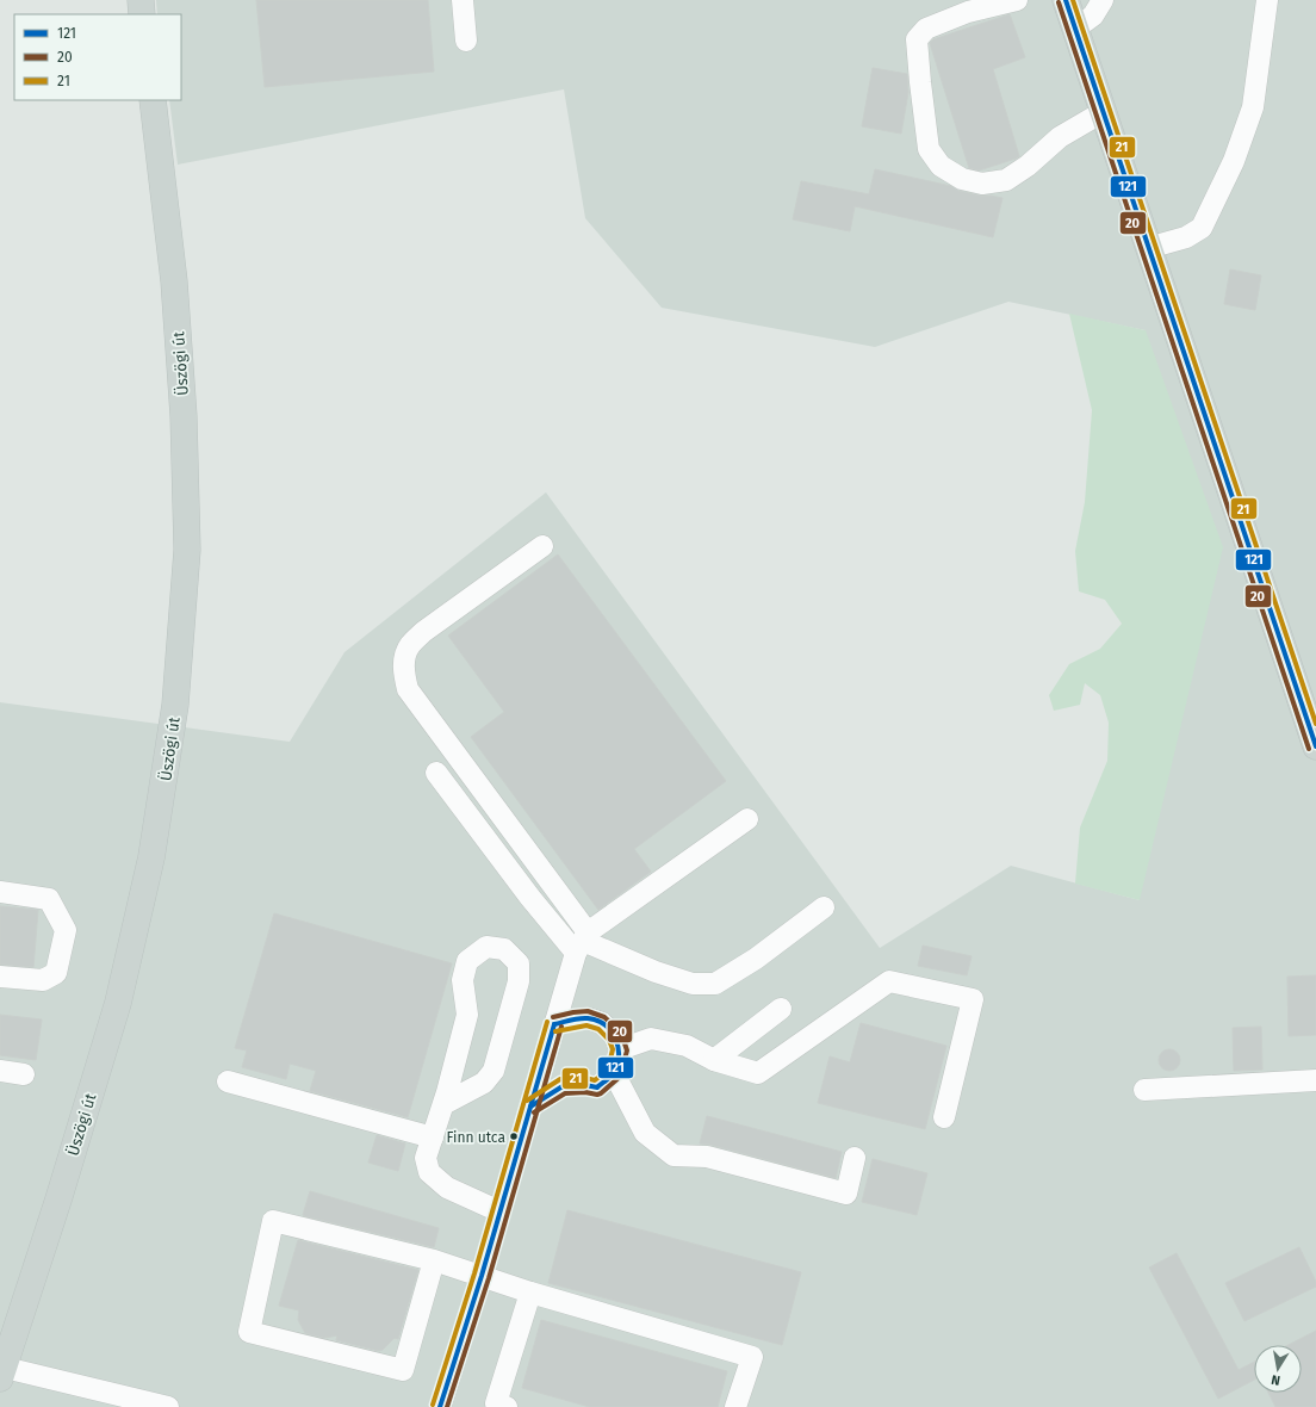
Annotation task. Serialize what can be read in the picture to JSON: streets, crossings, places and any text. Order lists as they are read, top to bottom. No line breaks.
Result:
{"streets":{"main road":["Üszögi út"]},"places":["Finn utca"],"lines":["transit line 121","transit line 21","transit line 20"],"legend":["121","20","21"],"north":"bottom"}
